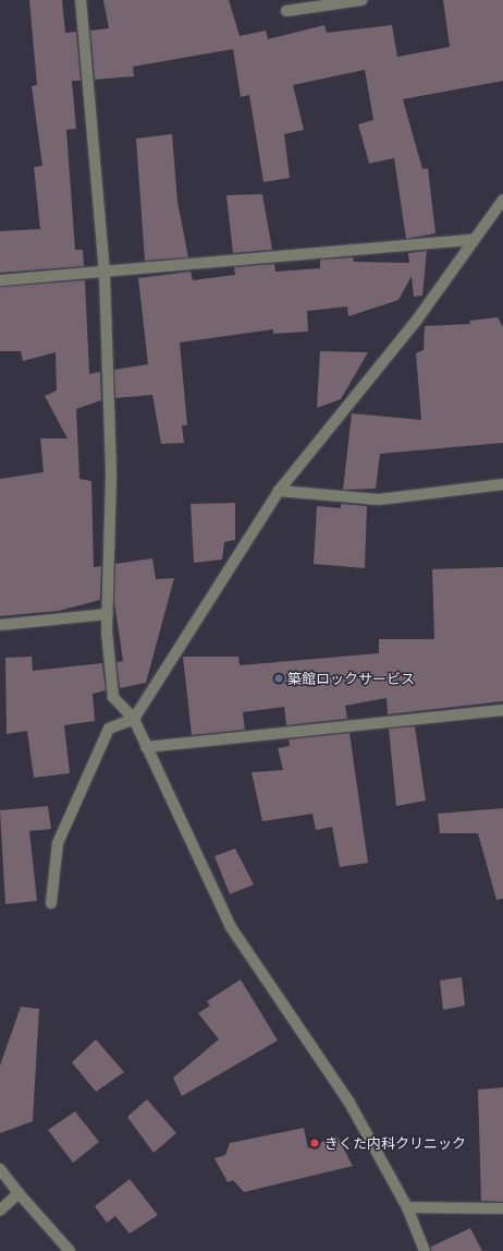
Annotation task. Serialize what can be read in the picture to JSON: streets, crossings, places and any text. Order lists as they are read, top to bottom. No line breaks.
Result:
{"places":["築館ロックサービス","きくた内科クリニック"]}
